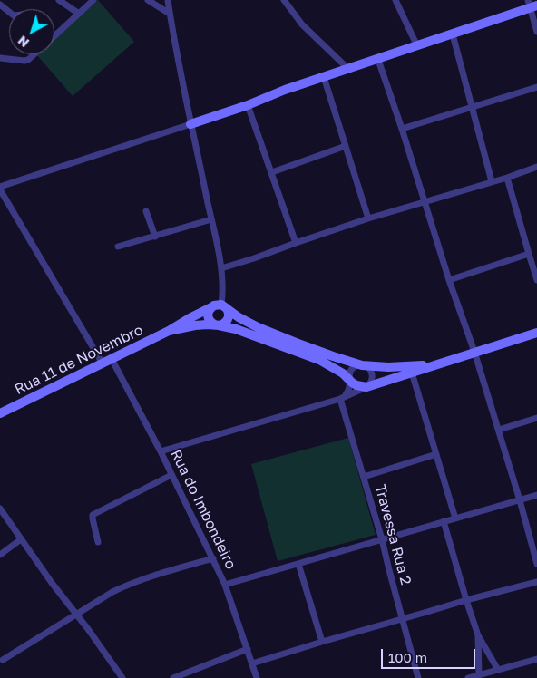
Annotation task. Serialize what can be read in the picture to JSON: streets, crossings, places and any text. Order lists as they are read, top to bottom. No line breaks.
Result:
{"streets":{"main road":["Rua 11 de Novembro"],"street":["Rua do Imbondeiro","Travessa Rua 2"]},"crossings":[["Rua 11 de Novembro","Rua do Imbondeiro"]],"scale_bar":"100 m","north":"bottom left"}
